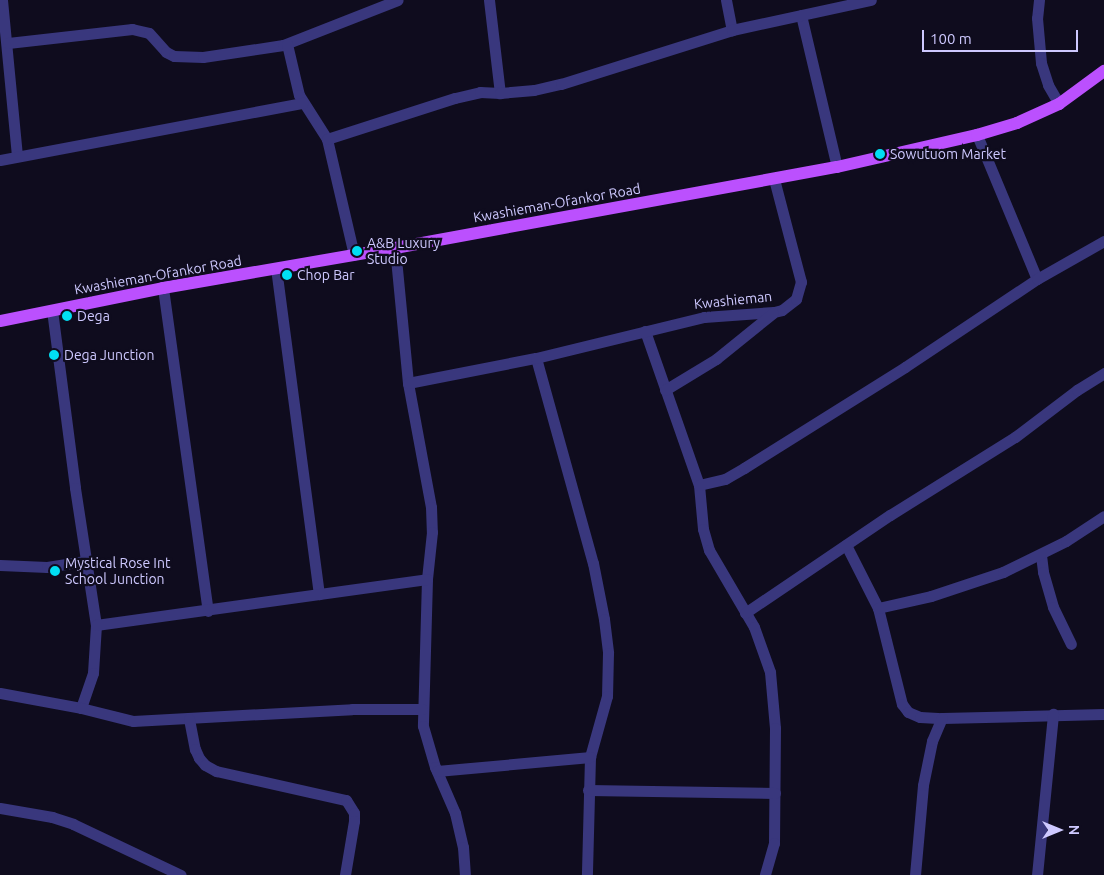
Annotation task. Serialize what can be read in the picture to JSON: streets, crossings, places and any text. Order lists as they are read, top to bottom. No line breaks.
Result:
{"streets":{"main road":["Kwashieman-Ofankor Road"],"street":["Kwashieman"]},"crossings":[["Kwashieman-Ofankor Road","Kwashieman"]],"places":["Sowutuom Market","A&B Luxury Studio","Chop Bar","Dega","Dega Junction","Mystical Rose Int School Junction"],"scale_bar":"100 m","north":"right"}
